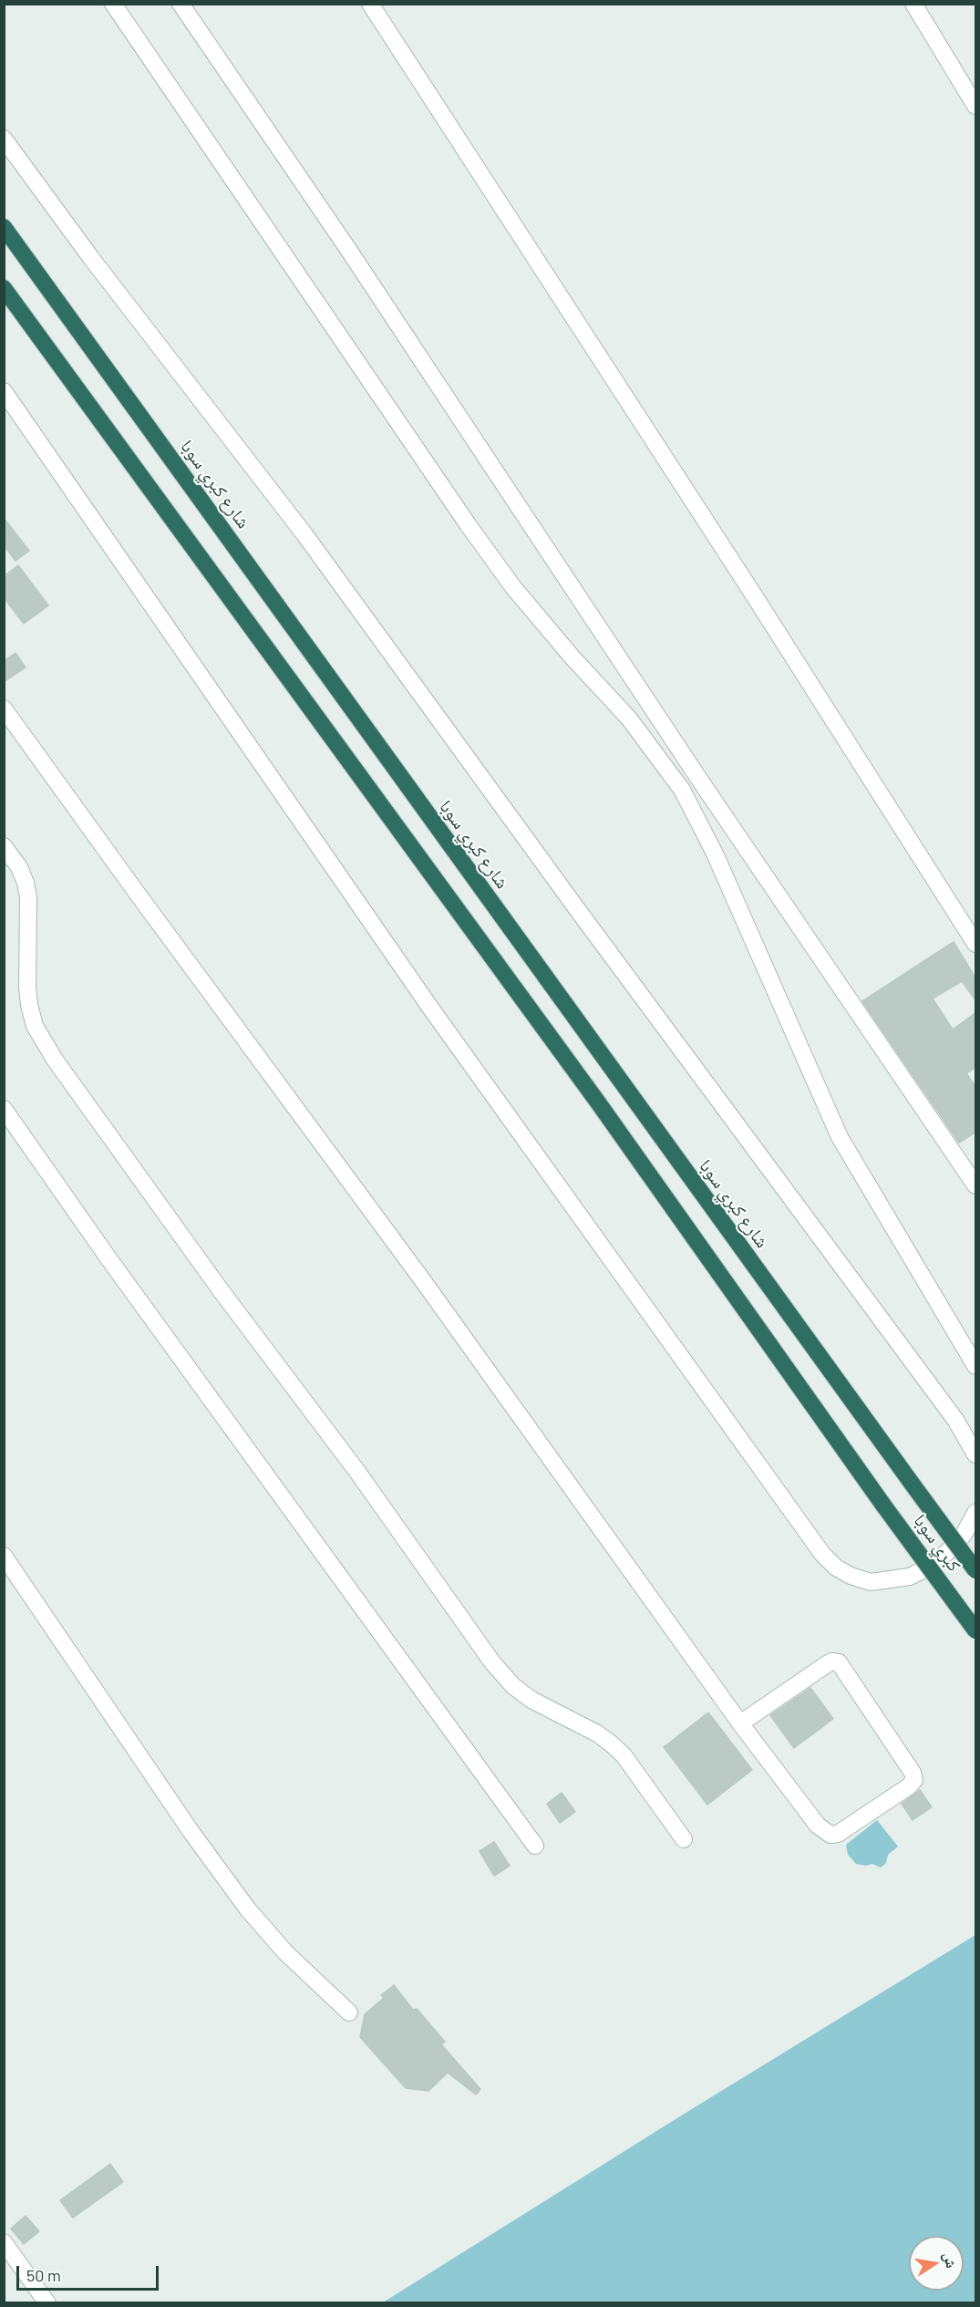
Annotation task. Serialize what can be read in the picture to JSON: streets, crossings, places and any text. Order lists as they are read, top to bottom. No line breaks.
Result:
{"streets":{"highway":["شارع كبري سوبا","كبري سوبا"]},"crossings":[["شارع كبري سوبا","كبري سوبا"]],"scale_bar":"50 m","north":"right"}
